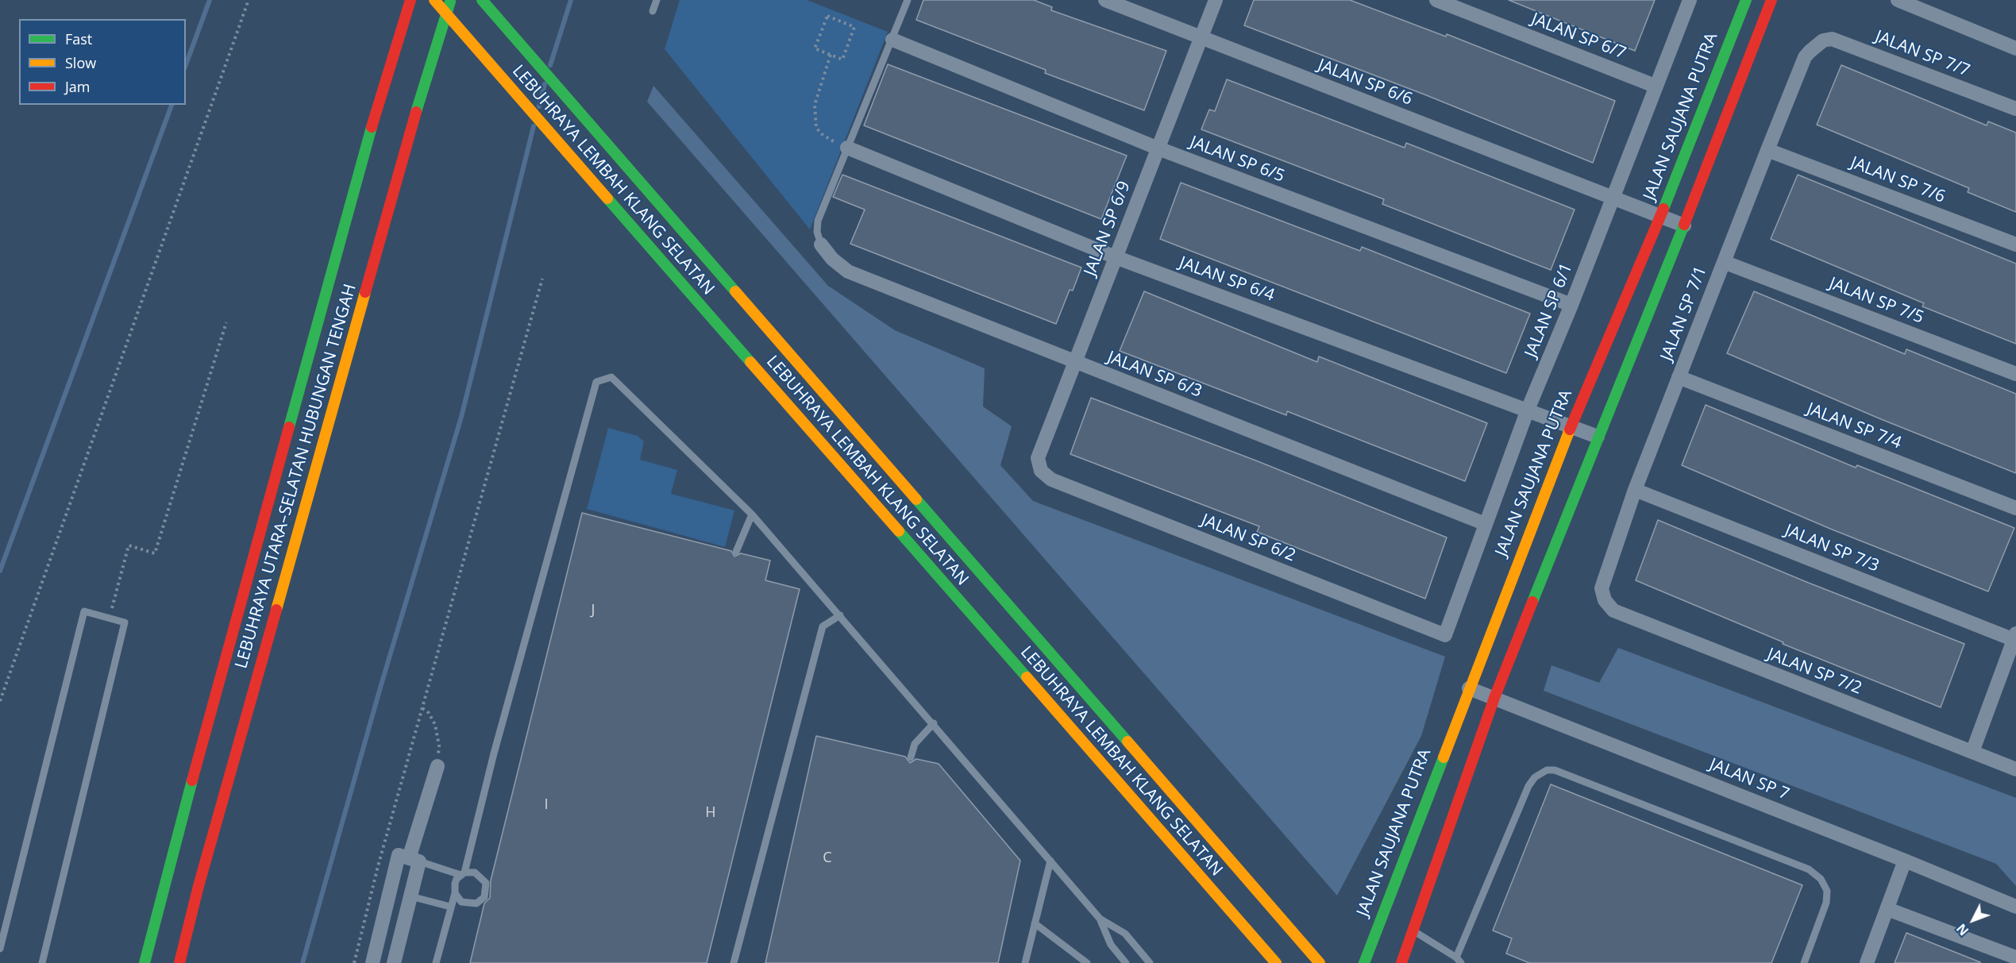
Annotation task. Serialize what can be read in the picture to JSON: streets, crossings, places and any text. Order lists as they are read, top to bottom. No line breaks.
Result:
{"streets":{"main road":["JALAN SAUJANA PUTRA","LEBUHRAYA LEMBAH KLANG SELATAN","LEBUHRAYA UTARA–SELATAN HUBUNGAN TENGAH"],"street":["JALAN SP 6/7","JALAN SP 7/7","JALAN SP 6/6","JALAN SP 6/5","JALAN SP 7/6","JALAN SP 6/9","JALAN SP 6/4","JALAN SP 7/5","JALAN SP 6/1","JALAN SP 7/1","JALAN SP 6/3","JALAN SP 7/4","JALAN SP 6/2","JALAN SP 7/3","JALAN SP 7/2","JALAN SP 7"]},"crossings":[["JALAN SP 6/7","JALAN SP 6/1"],["JALAN SP 7/7","JALAN SP 7/1"],["JALAN SP 6/6","JALAN SAUJANA PUTRA"],["JALAN SP 6/6","JALAN SP 6/9"],["JALAN SP 6/6","JALAN SP 6/1"],["JALAN SAUJANA PUTRA","JALAN SP 6/4"],["JALAN SAUJANA PUTRA","JALAN SP 7"],["JALAN SP 6/5","JALAN SP 6/9"],["JALAN SP 6/5","JALAN SP 6/1"],["JALAN SP 7/6","JALAN SP 7/1"],["JALAN SP 6/9","JALAN SP 6/4"],["JALAN SP 6/9","JALAN SP 6/3"],["JALAN SP 6/9","JALAN SP 6/2"],["JALAN SP 6/4","JALAN SP 6/1"],["JALAN SP 7/5","JALAN SP 7/1"],["JALAN SP 6/1","JALAN SP 6/3"],["JALAN SP 6/1","JALAN SP 6/2"],["JALAN SP 7/1","JALAN SP 7/4"],["JALAN SP 7/1","JALAN SP 7/3"],["JALAN SP 7/1","JALAN SP 7/2"]],"house_numbers":["J","I","H","C"],"legend":["Fast","Slow","Jam"],"north":"bottom left"}
